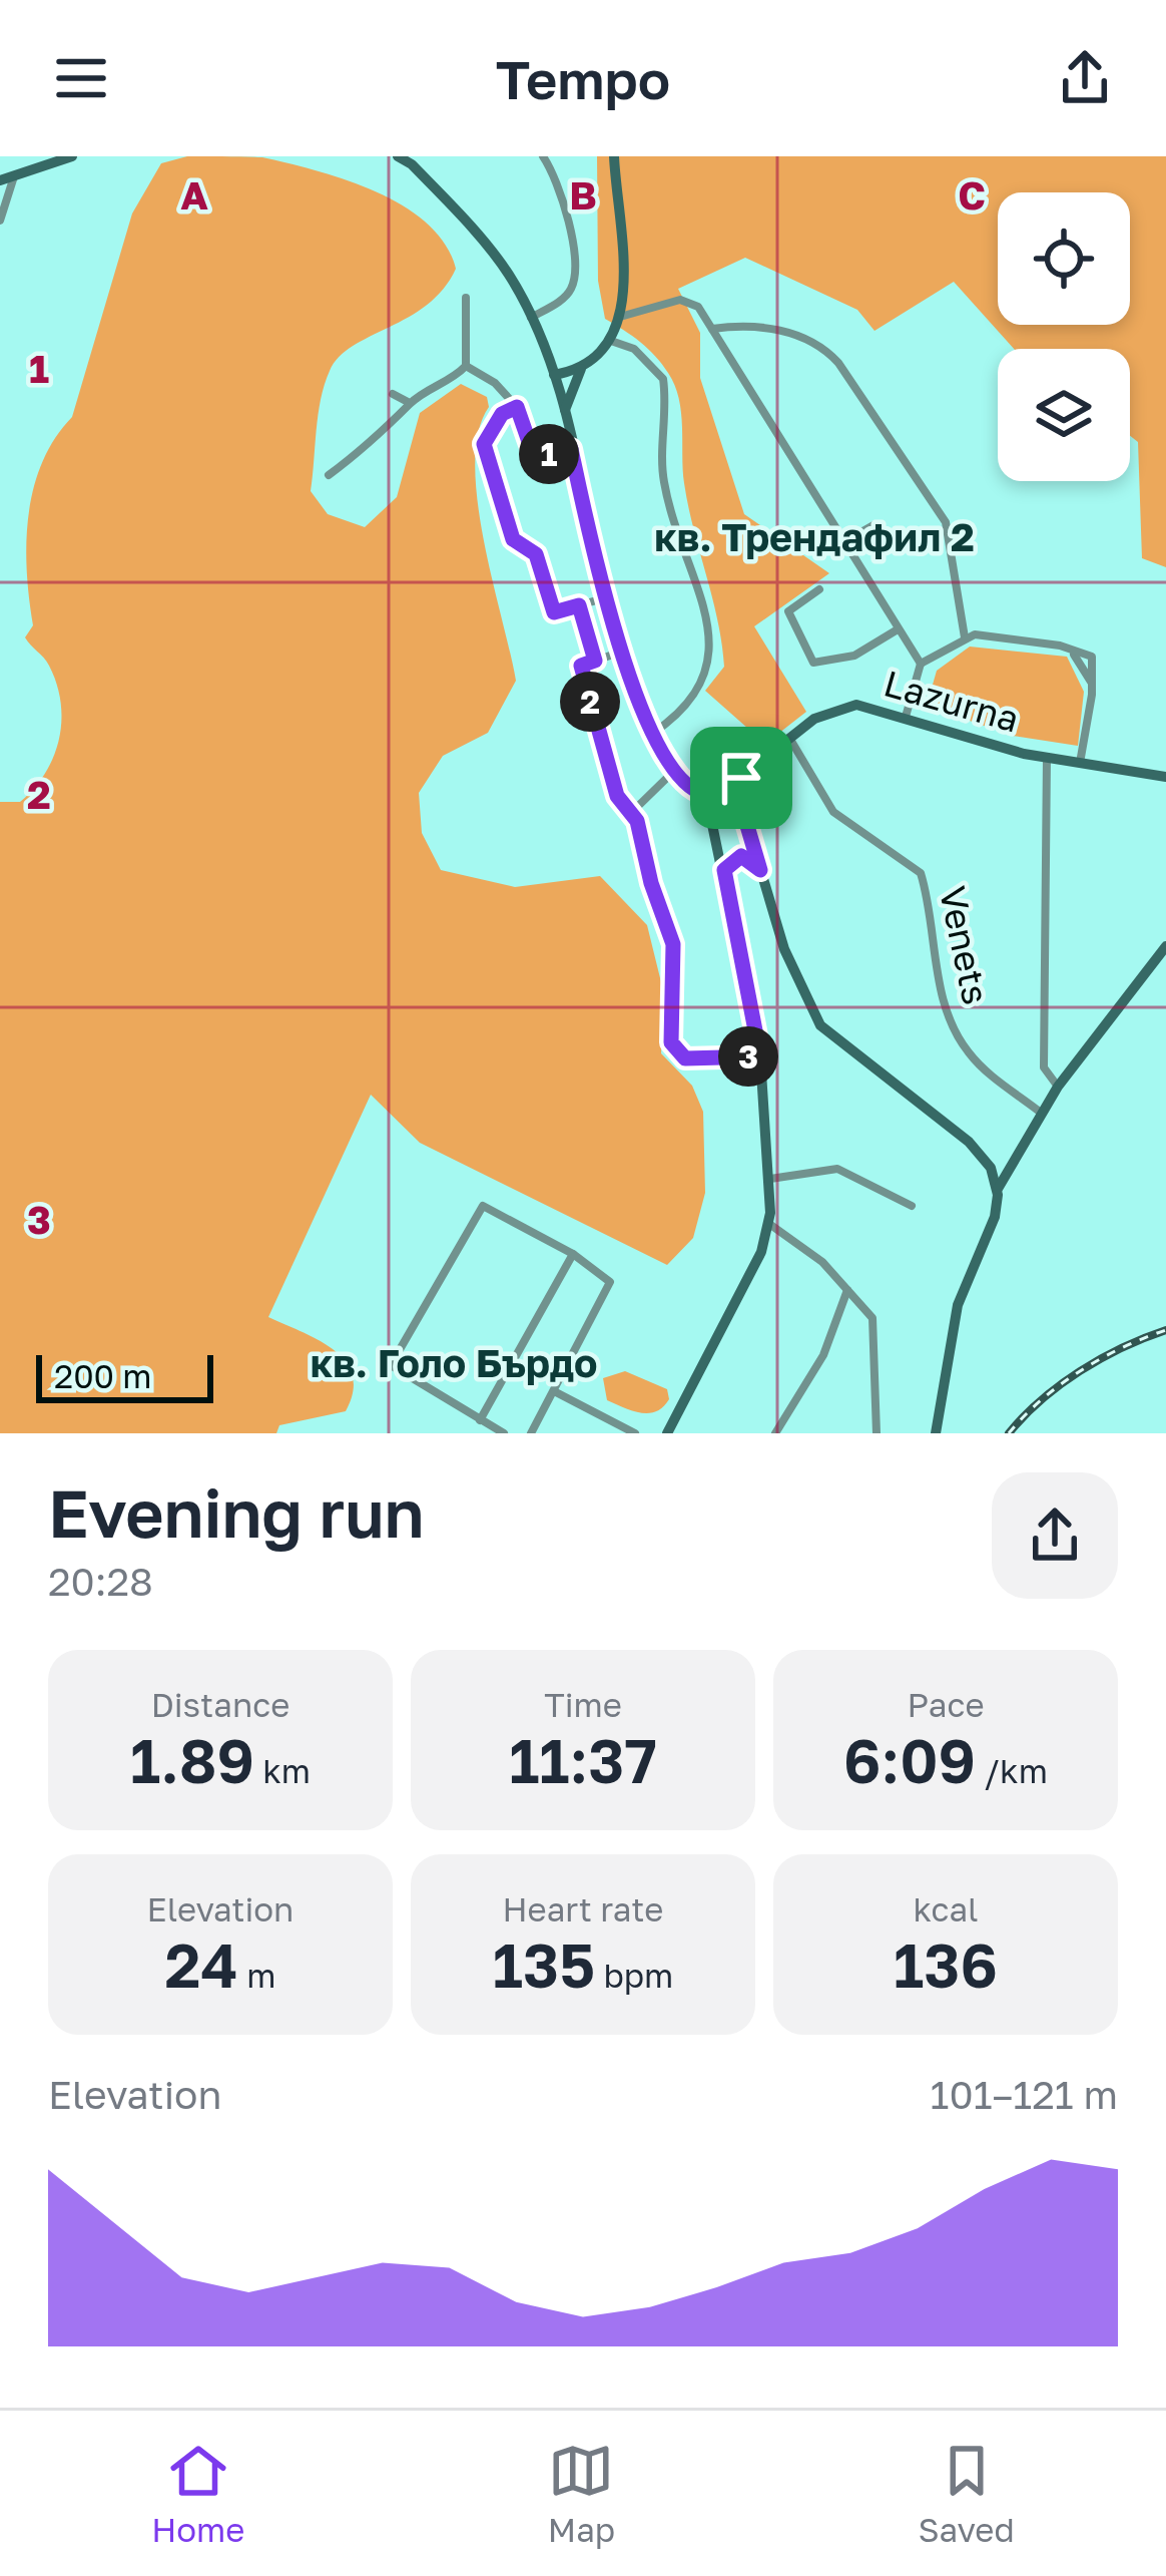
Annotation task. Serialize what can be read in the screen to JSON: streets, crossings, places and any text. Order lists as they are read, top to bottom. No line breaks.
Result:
{"streets":{"street":["Lazurna","Venets"]},"crossings":[["Lazurna","Venets"]],"districts":["кв. Трендафил 2","кв. Голо Бърдо"],"scale_bar":"200 m","page":{"header":"Tempo","pins":["1","2","3"],"scale":"200 m","heading":["Evening run","20:28"],"stats":[["Distance","1.89 km"],["Time","11:37"],["Pace","6:09 /km"],["Elevation","24 m"],["Heart rate","135 bpm"],["kcal","136"]],"chart":["Elevation","101–121 m"],"tabs":["Home","Map","Saved"]},"grid":{"columns":["A","B","C"],"rows":["1","2","3"]}}
